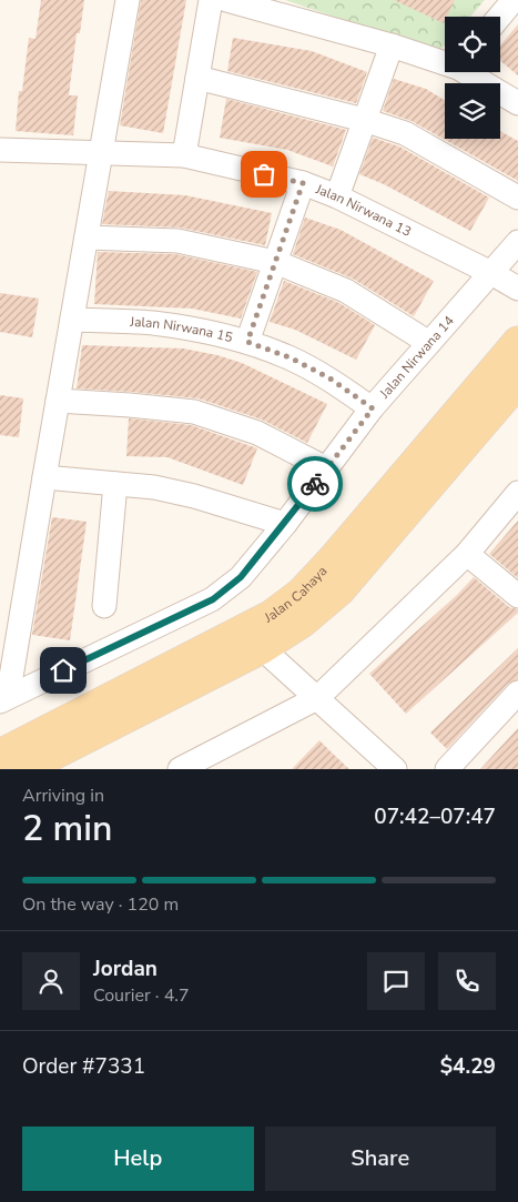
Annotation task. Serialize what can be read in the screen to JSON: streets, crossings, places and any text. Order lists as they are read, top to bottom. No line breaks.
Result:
{"streets":{"main road":["Jalan Cahaya"],"street":["Jalan Nirwana 13","Jalan Nirwana 15","Jalan Nirwana 14"]},"crossings":[["Jalan Nirwana 13","Jalan Nirwana 14"],["Jalan Nirwana 15","Jalan Nirwana 14"]],"page":{"heading":["2 min","Arriving in","07:42–07:47"],"panel":["Jordan","Courier · 4.7","Order #7331","$4.29"],"bar":"On the way · 120 m","buttons":["Help","Share"]}}
